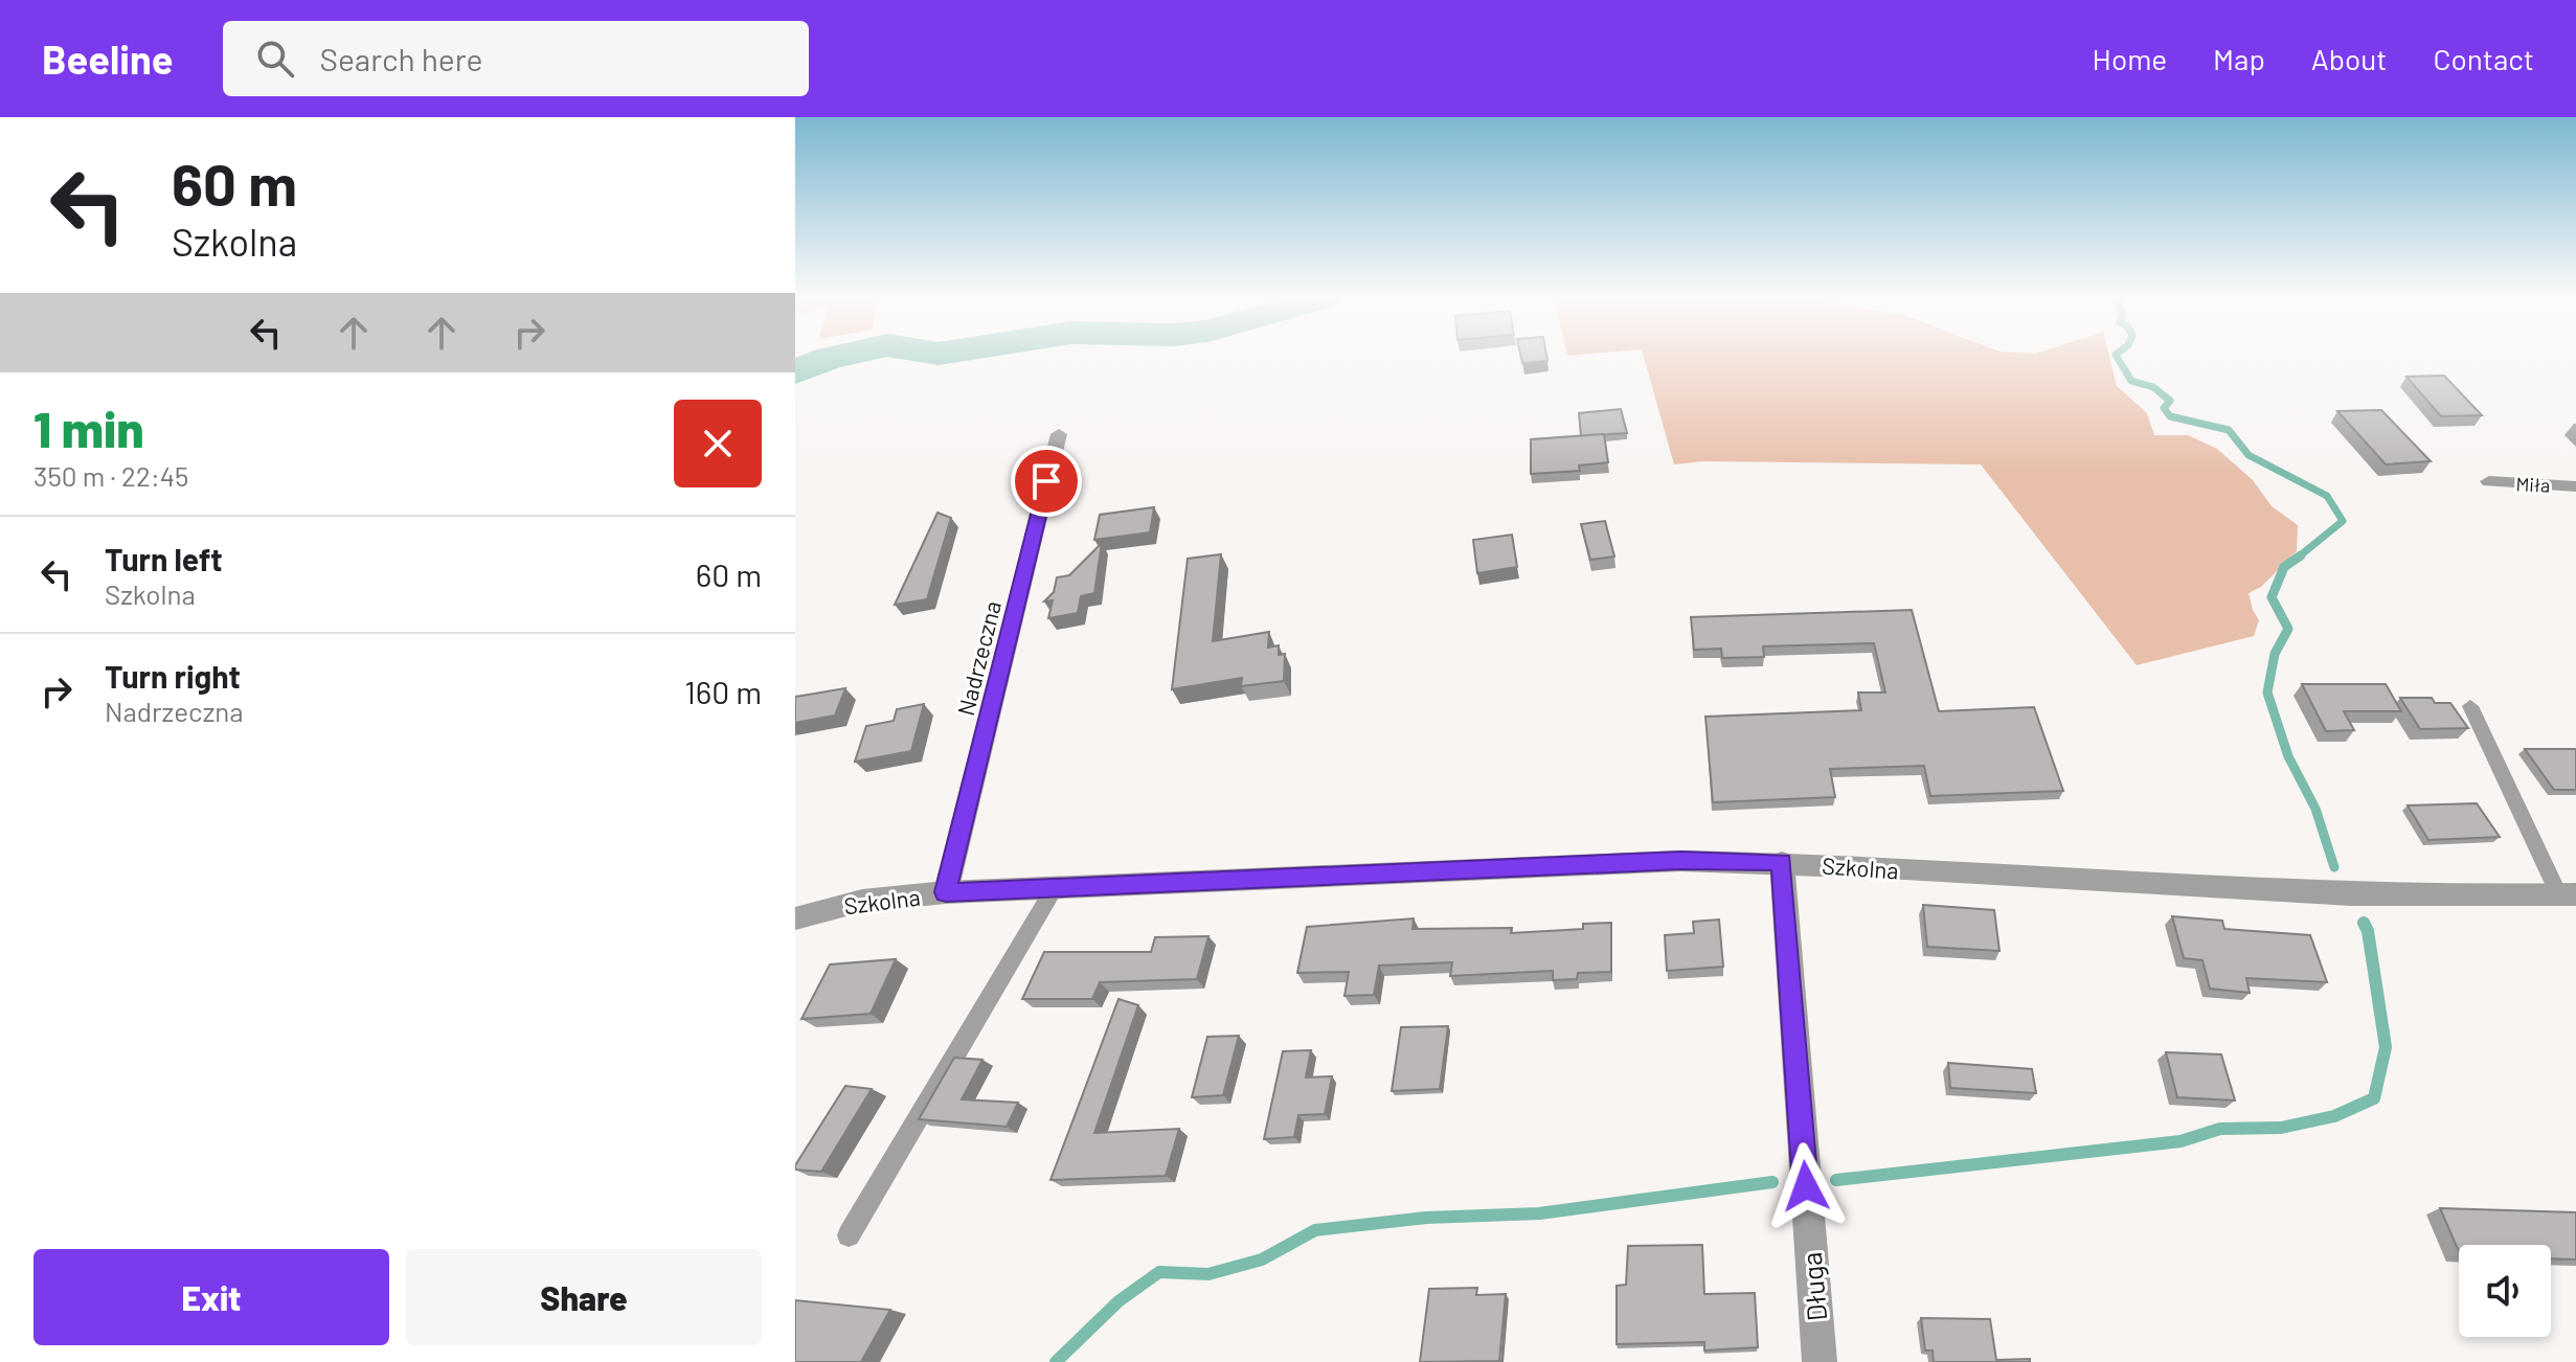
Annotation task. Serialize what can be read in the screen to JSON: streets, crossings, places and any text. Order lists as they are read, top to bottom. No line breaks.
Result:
{"streets":{"street":["Miła","Nadrzeczna","Szkolna","Długa"]},"crossings":[["Nadrzeczna","Szkolna"],["Szkolna","Długa"]],"page":{"header":"Beeline","search":"Search here","nav":["Home","Map","About","Contact"],"turn":["60 m","Szkolna"],"heading":["1 min","350 m · 22:45"],"list":[{"name":"Turn left","note":"Szkolna","value":"60 m"},{"name":"Turn right","note":"Nadrzeczna","value":"160 m"}],"buttons":["Exit","Share"]}}
